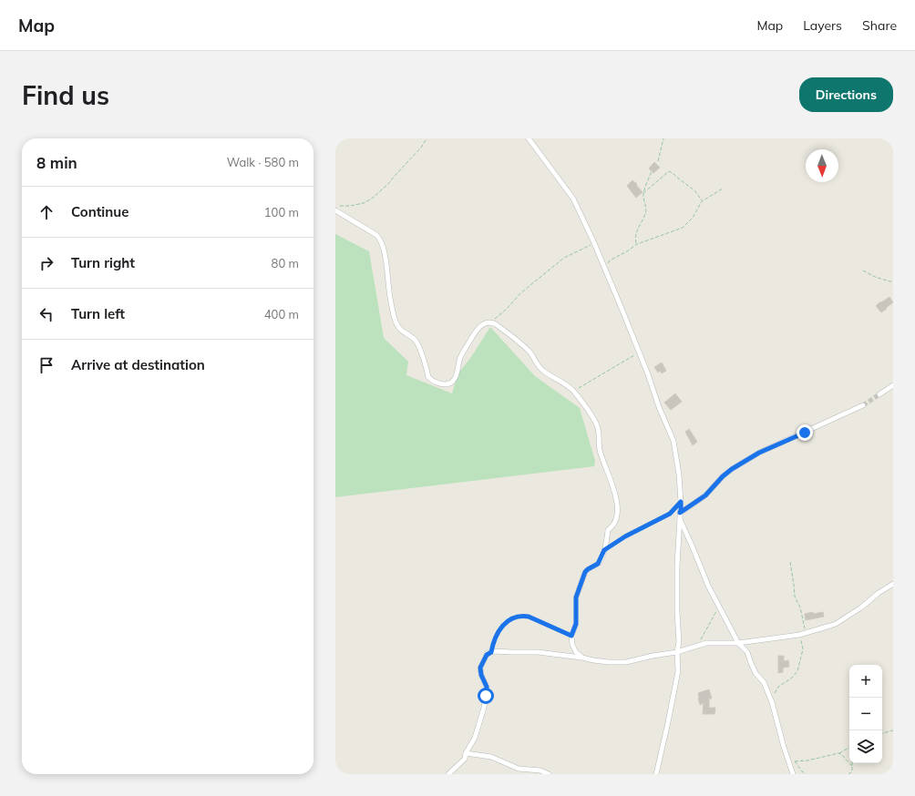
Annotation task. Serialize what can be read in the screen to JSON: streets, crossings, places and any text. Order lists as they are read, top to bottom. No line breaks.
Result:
{"north":"bottom","page":{"header":"Map","nav":["Map","Layers","Share"],"buttons":"Directions","title":"Find us","heading":["8 min","Walk · 580 m"],"list":[["Continue","100 m"],["Turn right","80 m"],["Turn left","400 m"],"Arrive at destination"],"map_buttons":["+","−"]}}
